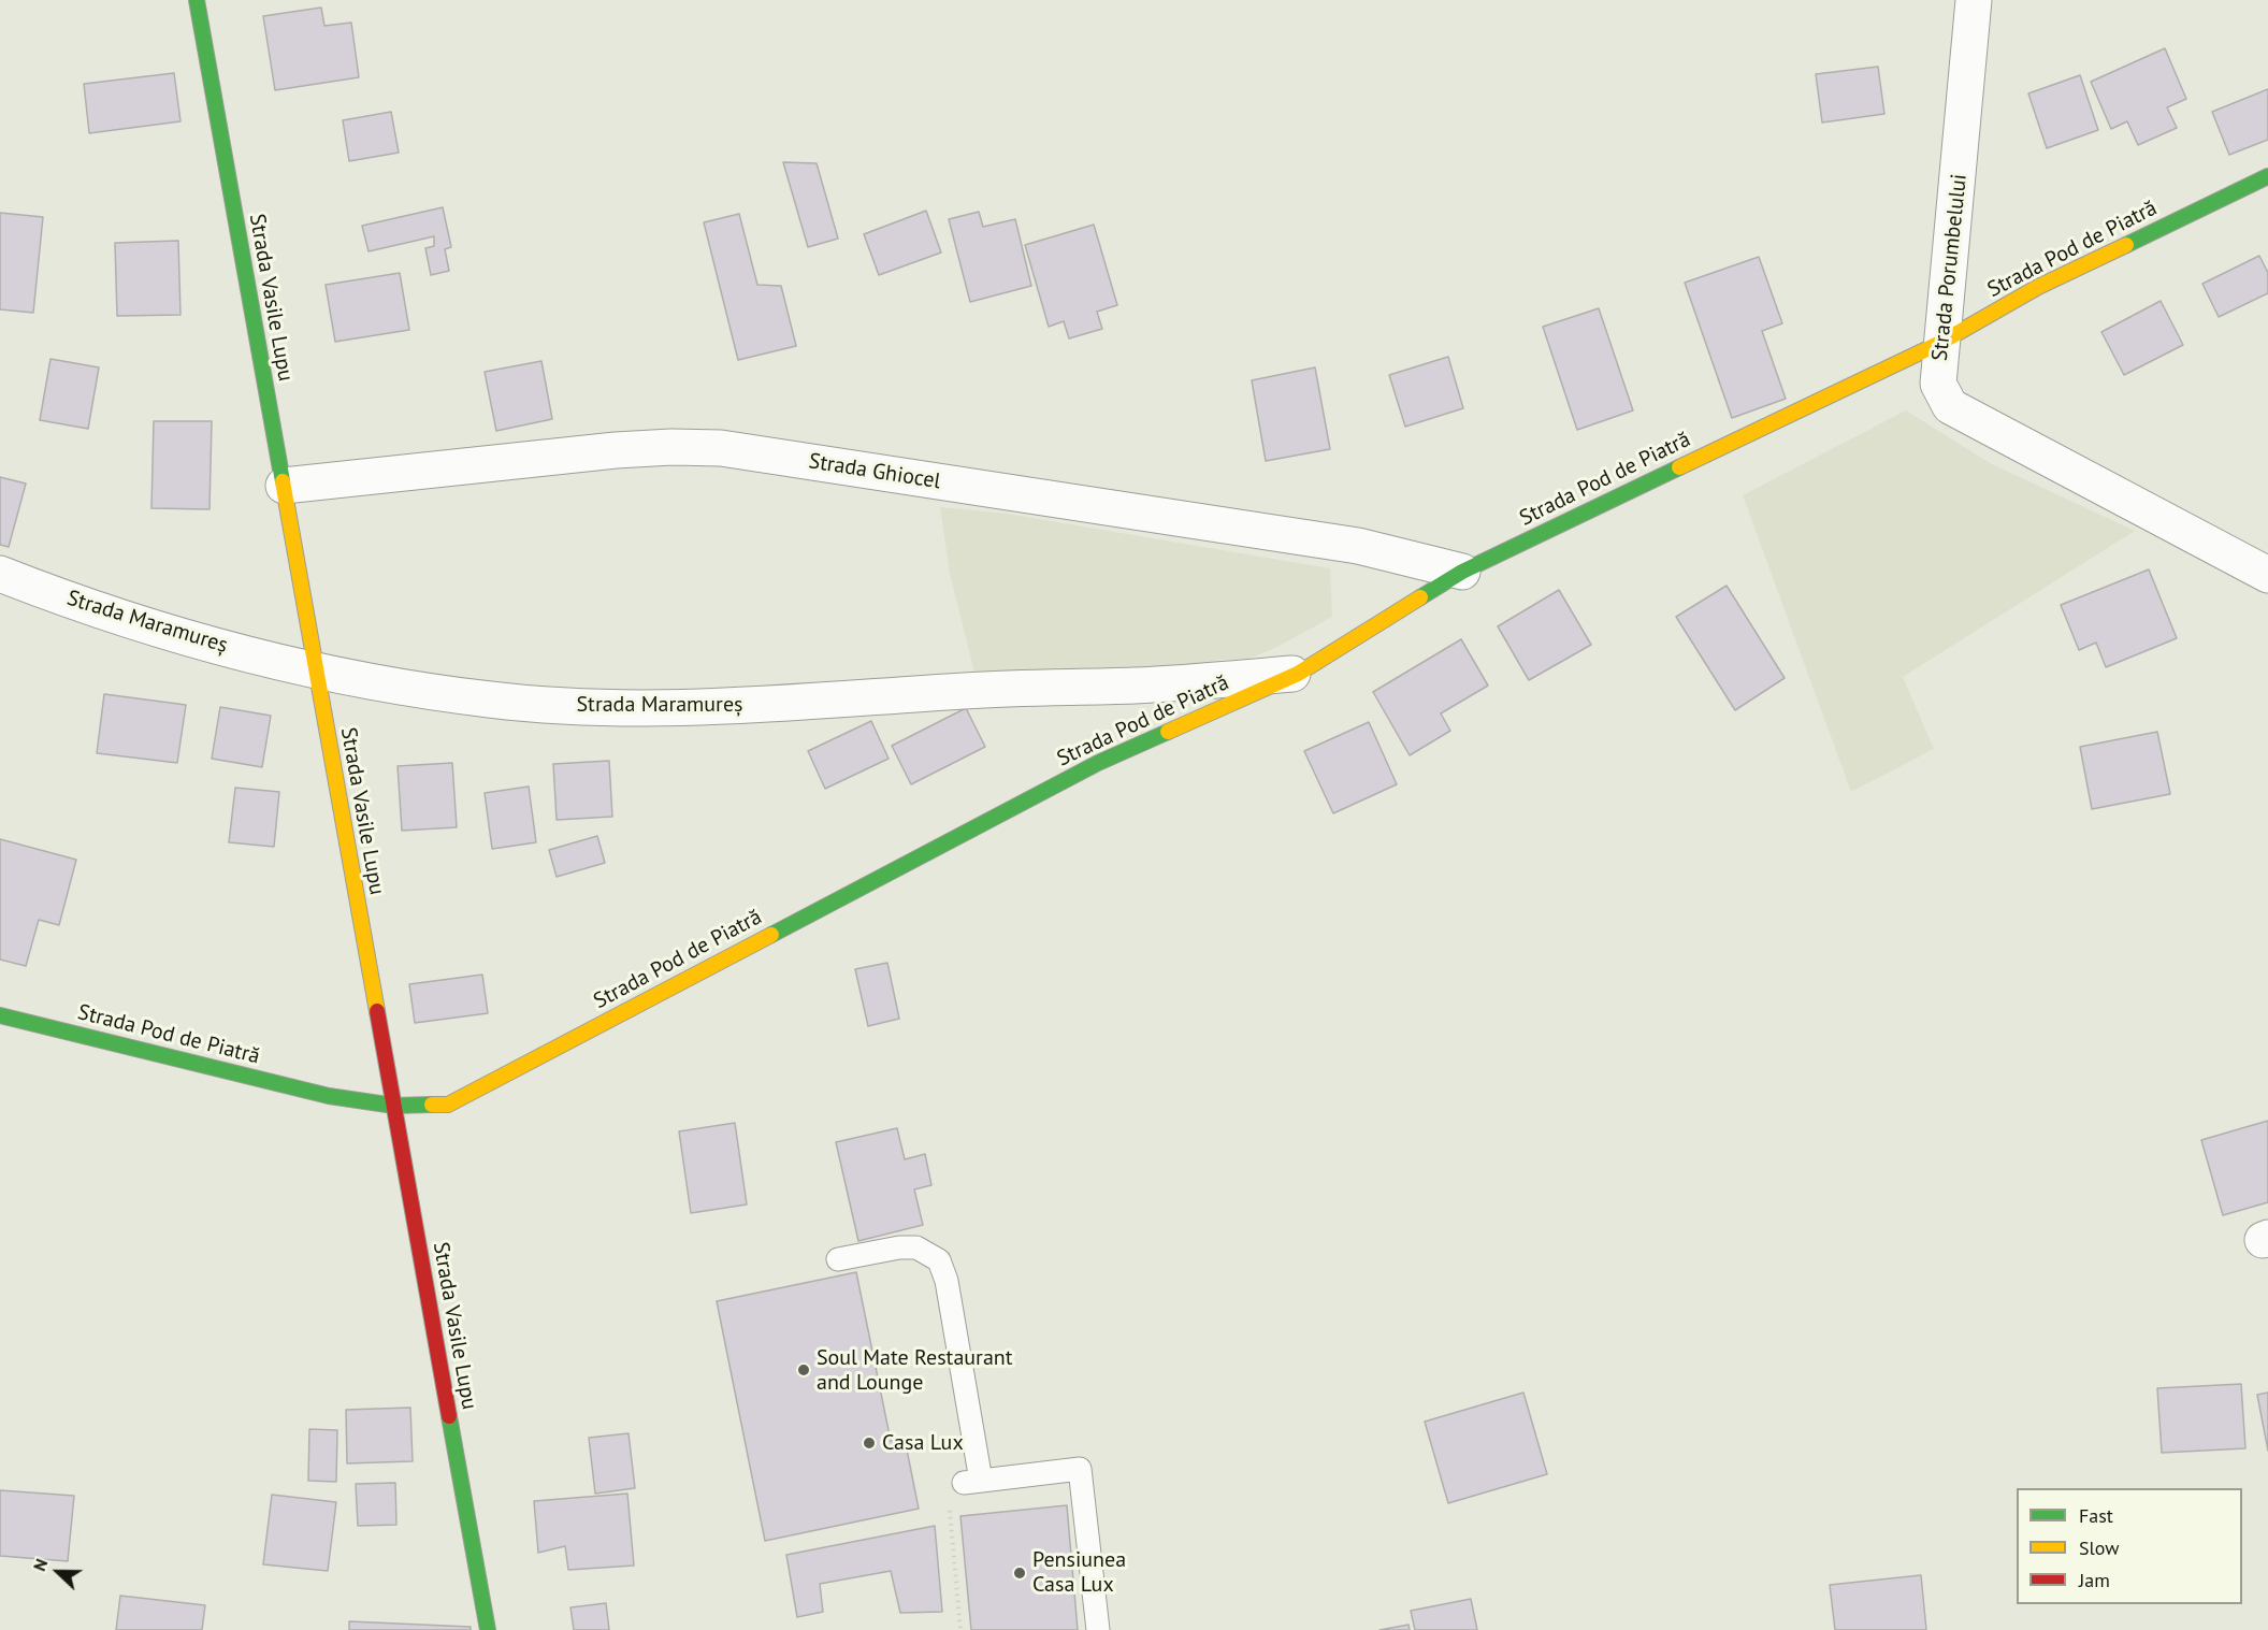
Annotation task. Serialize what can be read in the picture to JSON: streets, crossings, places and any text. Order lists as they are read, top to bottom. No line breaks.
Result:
{"streets":{"street":["Strada Pod de Piatră","Strada Porumbelului","Strada Vasile Lupu","Strada Ghiocel","Strada Maramureș"]},"crossings":[["Strada Pod de Piatră","Strada Porumbelului"],["Strada Pod de Piatră","Strada Vasile Lupu"],["Strada Pod de Piatră","Strada Ghiocel"],["Strada Pod de Piatră","Strada Maramureș"],["Strada Vasile Lupu","Strada Ghiocel"],["Strada Vasile Lupu","Strada Maramureș"]],"places":["Soul Mate Restaurant and Lounge","Casa Lux","Pensiunea Casa Lux"],"legend":["Fast","Slow","Jam"],"north":"left"}
